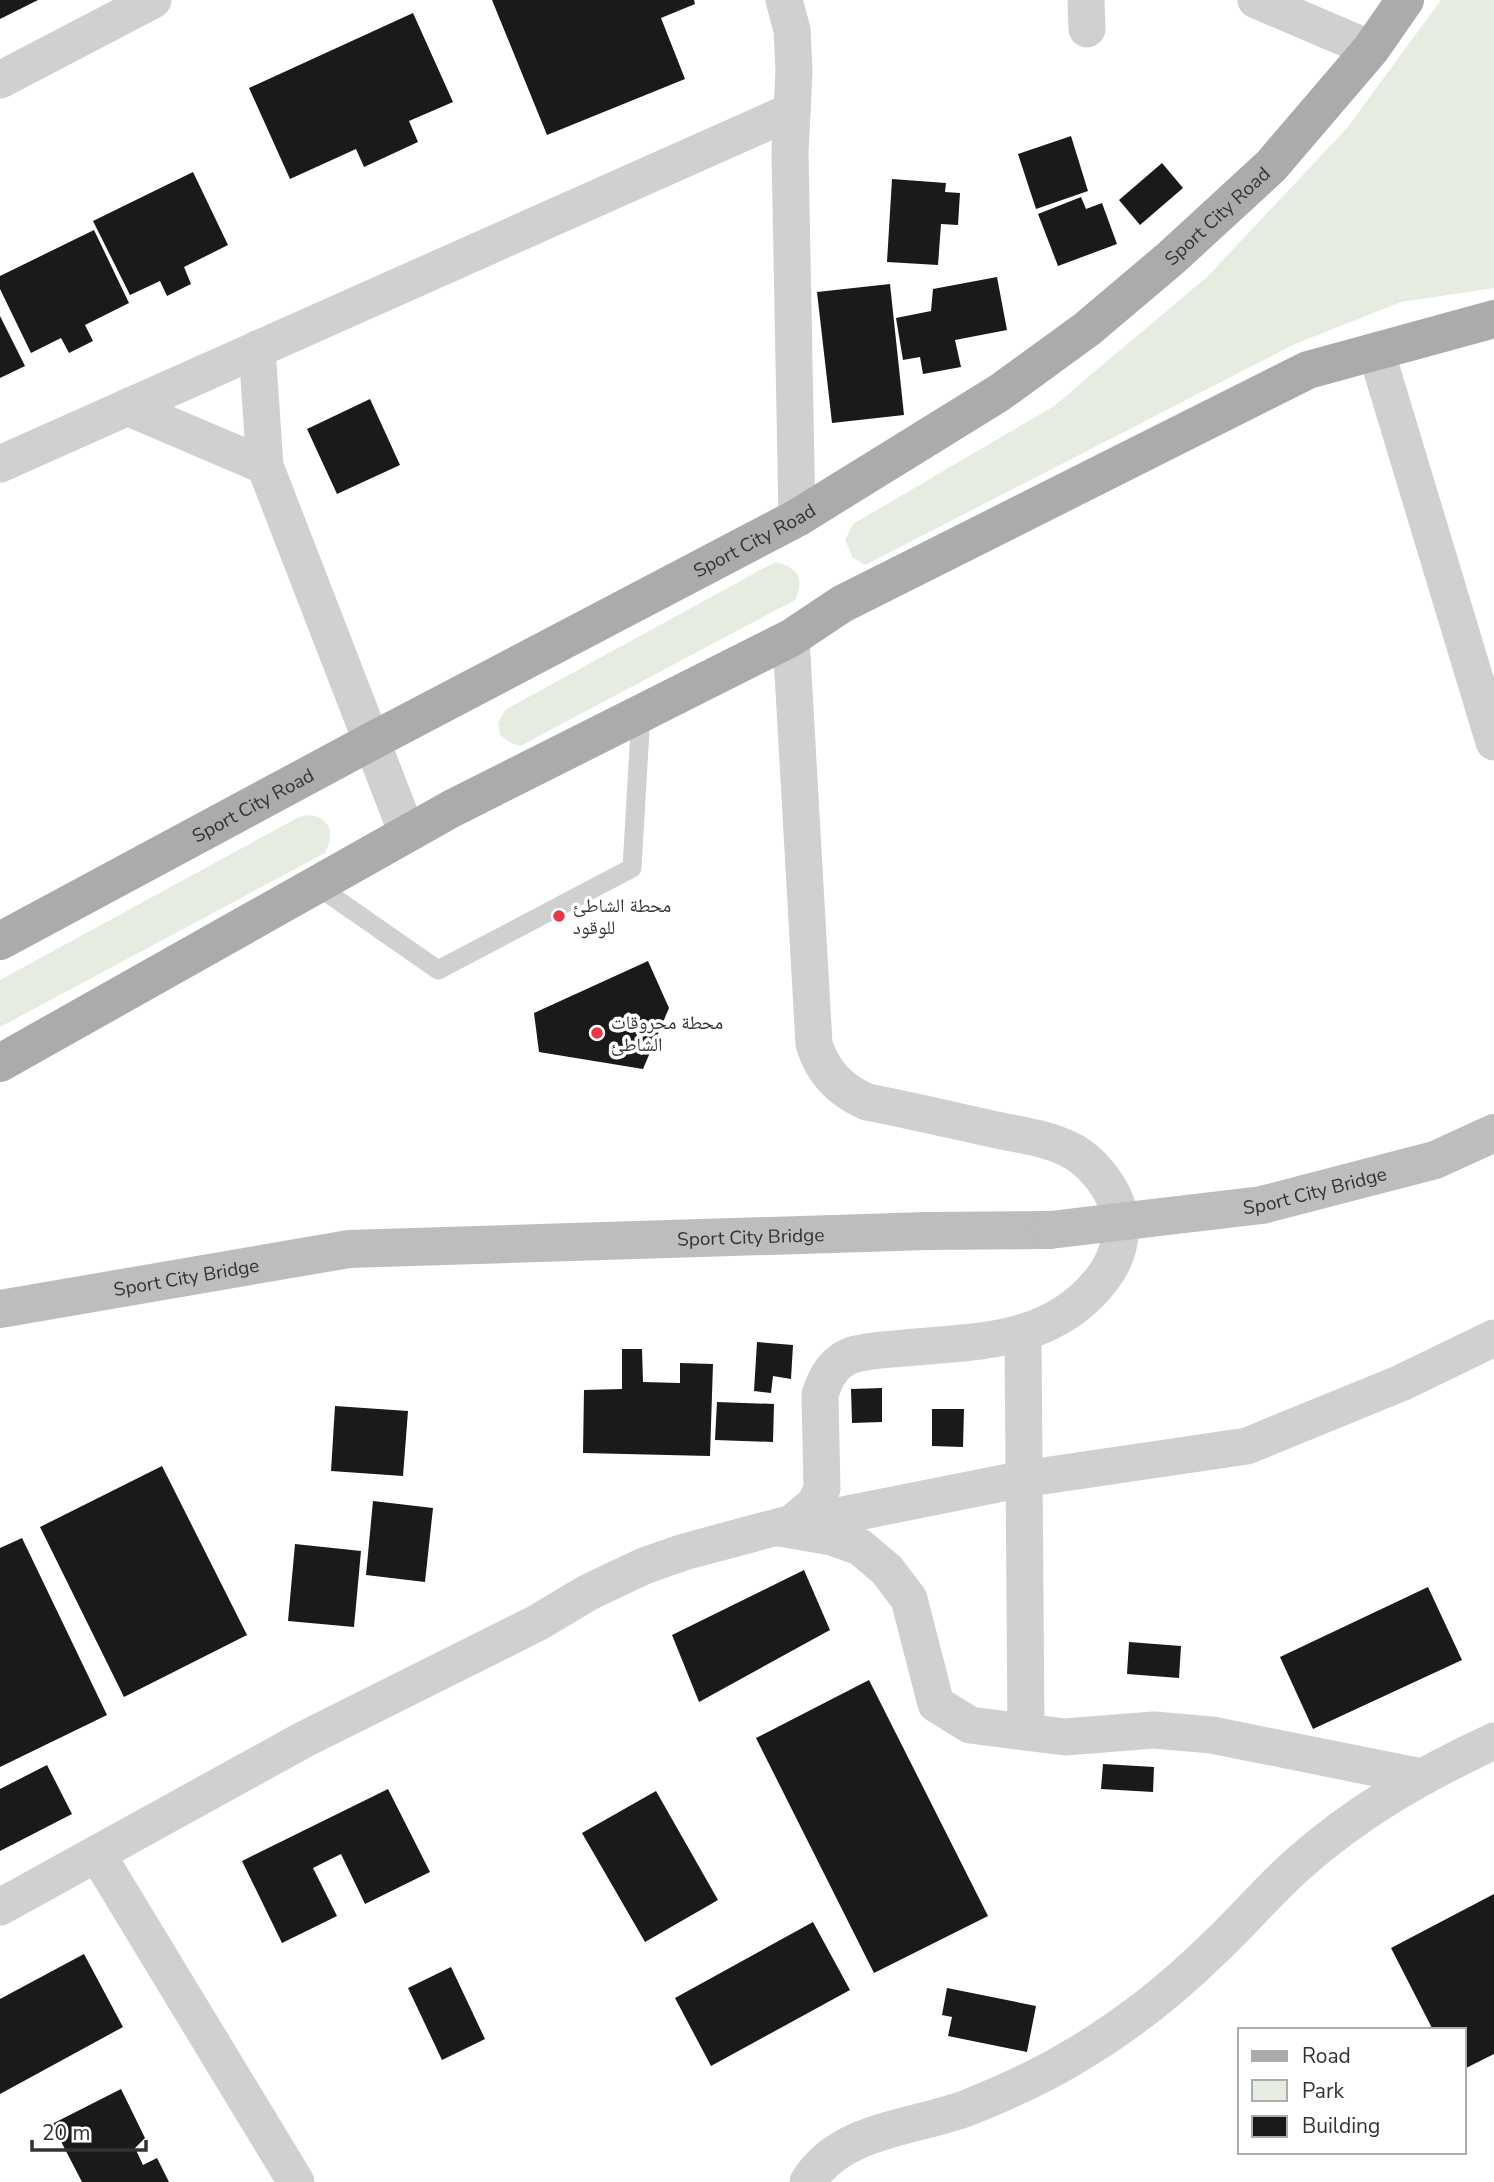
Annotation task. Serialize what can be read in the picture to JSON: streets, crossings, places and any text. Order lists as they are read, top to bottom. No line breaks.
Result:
{"streets":{"main road":["Sport City Road","Sport City Bridge"]},"places":["محطة الشاطئ للوقود","محطة محروقات الشاطئ"],"legend":["Road","Park","Building"],"scale_bar":"20 m"}
